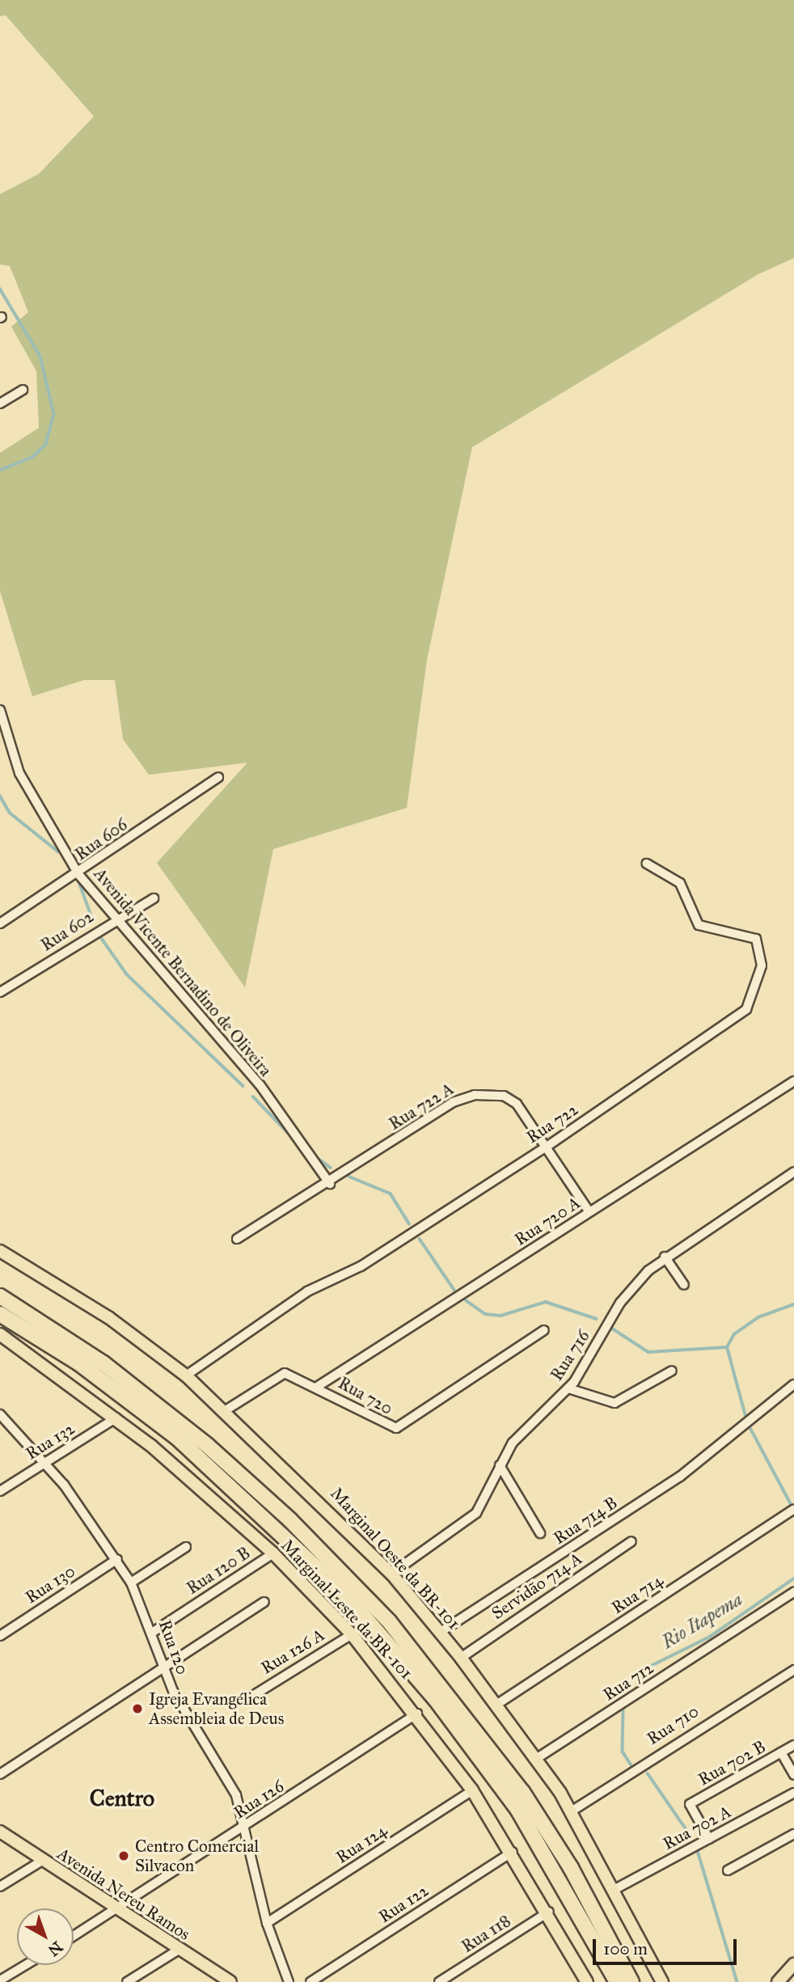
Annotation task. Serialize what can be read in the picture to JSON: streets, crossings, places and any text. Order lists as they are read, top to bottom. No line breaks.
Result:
{"streets":{"main road":["Marginal Oeste da BR-101","Marginal Leste da BR-101","Avenida Nereu Ramos"],"street":["Rua 606","Rua 602","Avenida Vicente Bernadino de Oliveira","Rua 722 A","Rua 722","Rua 720 A","Rua 716","Rua 720","Rua 132","Rua 714 B","Rua 120 B","Rua 130","Servidão 714 A","Rua 714","Rua 120","Rua 126 A","Rua 712","Rua 710","Rua 702 B","Rua 126","Rua 702 A","Rua 124","Rua 122","Rua 118"]},"crossings":[["Rua 606","Avenida Vicente Bernadino de Oliveira"],["Rua 602","Avenida Vicente Bernadino de Oliveira"],["Avenida Vicente Bernadino de Oliveira","Rua 722 A"],["Rua 722 A","Rua 722"],["Rua 722 A","Rua 720 A"],["Rua 722","Marginal Oeste da BR-101"],["Rua 720 A","Rua 720"],["Rua 716","Marginal Oeste da BR-101"],["Rua 720","Marginal Oeste da BR-101"],["Rua 132","Marginal Leste da BR-101"],["Rua 132","Rua 120"],["Rua 714 B","Marginal Oeste da BR-101"],["Marginal Oeste da BR-101","Servidão 714 A"],["Marginal Oeste da BR-101","Rua 714"],["Marginal Oeste da BR-101","Rua 712"],["Marginal Oeste da BR-101","Rua 710"],["Marginal Oeste da BR-101","Rua 702 A"],["Rua 120 B","Marginal Leste da BR-101"],["Rua 120 B","Rua 120"],["Rua 130","Rua 120"],["Marginal Leste da BR-101","Rua 126 A"],["Marginal Leste da BR-101","Rua 126"],["Marginal Leste da BR-101","Rua 124"],["Marginal Leste da BR-101","Rua 122"],["Marginal Leste da BR-101","Rua 118"],["Rua 120","Rua 126"],["Rua 120","Rua 124"],["Rua 702 B","Rua 702 A"],["Rua 126","Avenida Nereu Ramos"]],"districts":["Centro"],"water":["Rio Itapema"],"places":["Igreja Evangélica Assembleia de Deus","Centro Comercial Silvacon"],"scale_bar":"100 m","north":"bottom right"}
